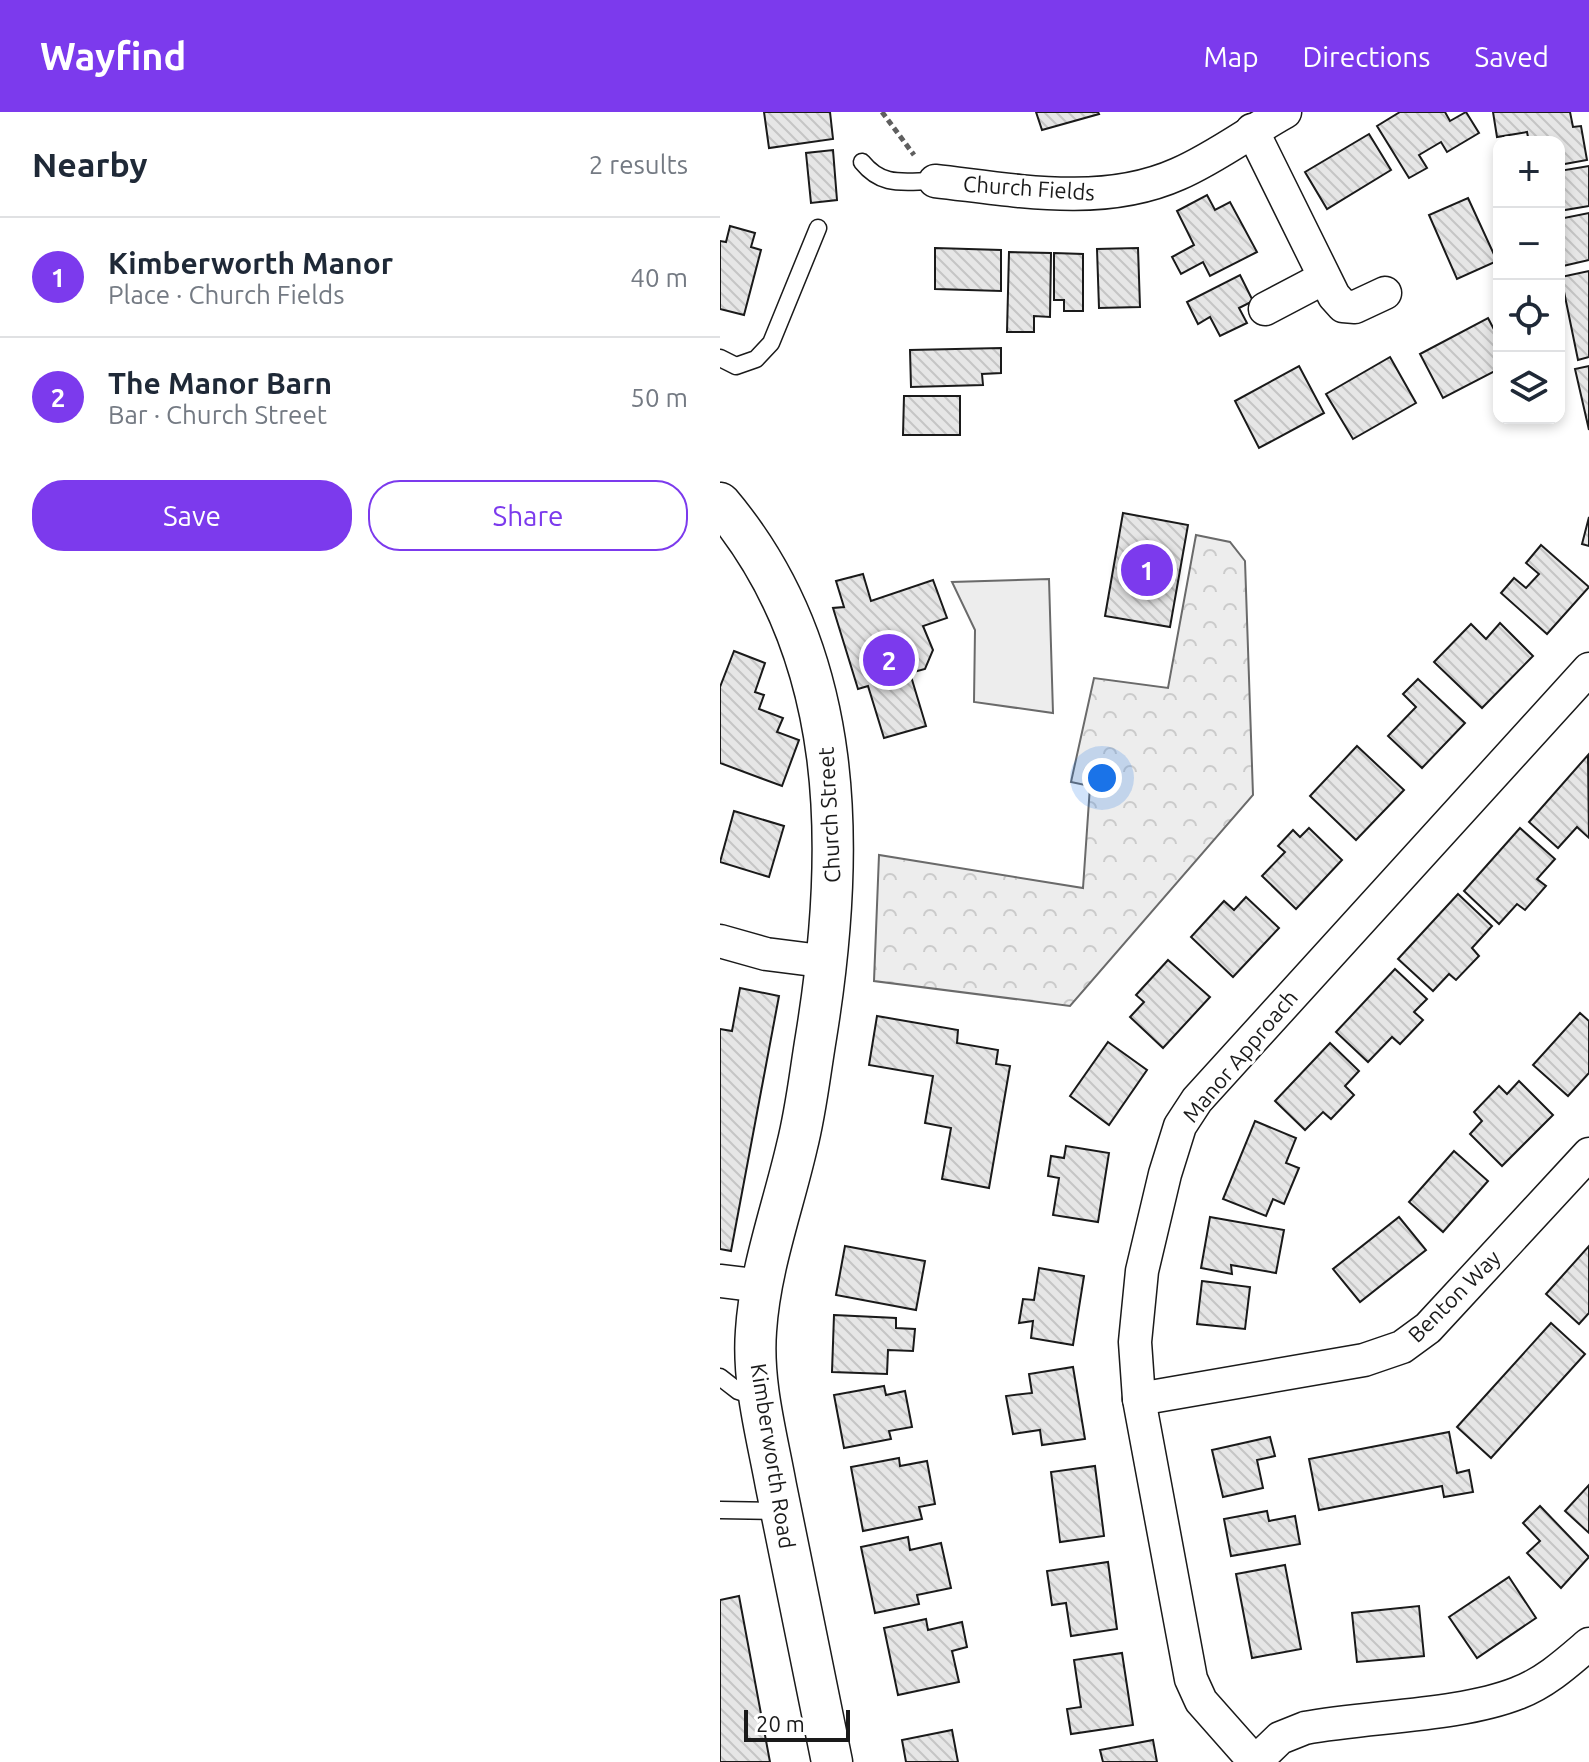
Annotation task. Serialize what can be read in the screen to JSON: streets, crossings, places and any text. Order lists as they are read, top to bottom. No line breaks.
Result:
{"streets":{"street":["Church Fields","Church Street","Manor Approach","Benton Way","Kimberworth Road"]},"crossings":[["Church Street","Kimberworth Road"],["Manor Approach","Benton Way"]],"scale_bar":"20 m","page":{"header":"Wayfind","nav":["Map","Directions","Saved"],"heading":["Nearby","2 results"],"map_buttons":["+","−"],"list":[{"mark":"1","name":"Kimberworth Manor","note":"Place · Church Fields","value":"40 m"},{"mark":"2","name":"The Manor Barn","note":"Bar · Church Street","value":"50 m"}],"buttons":["Save","Share"],"pins":["1","2"],"scale":"20 m"}}
